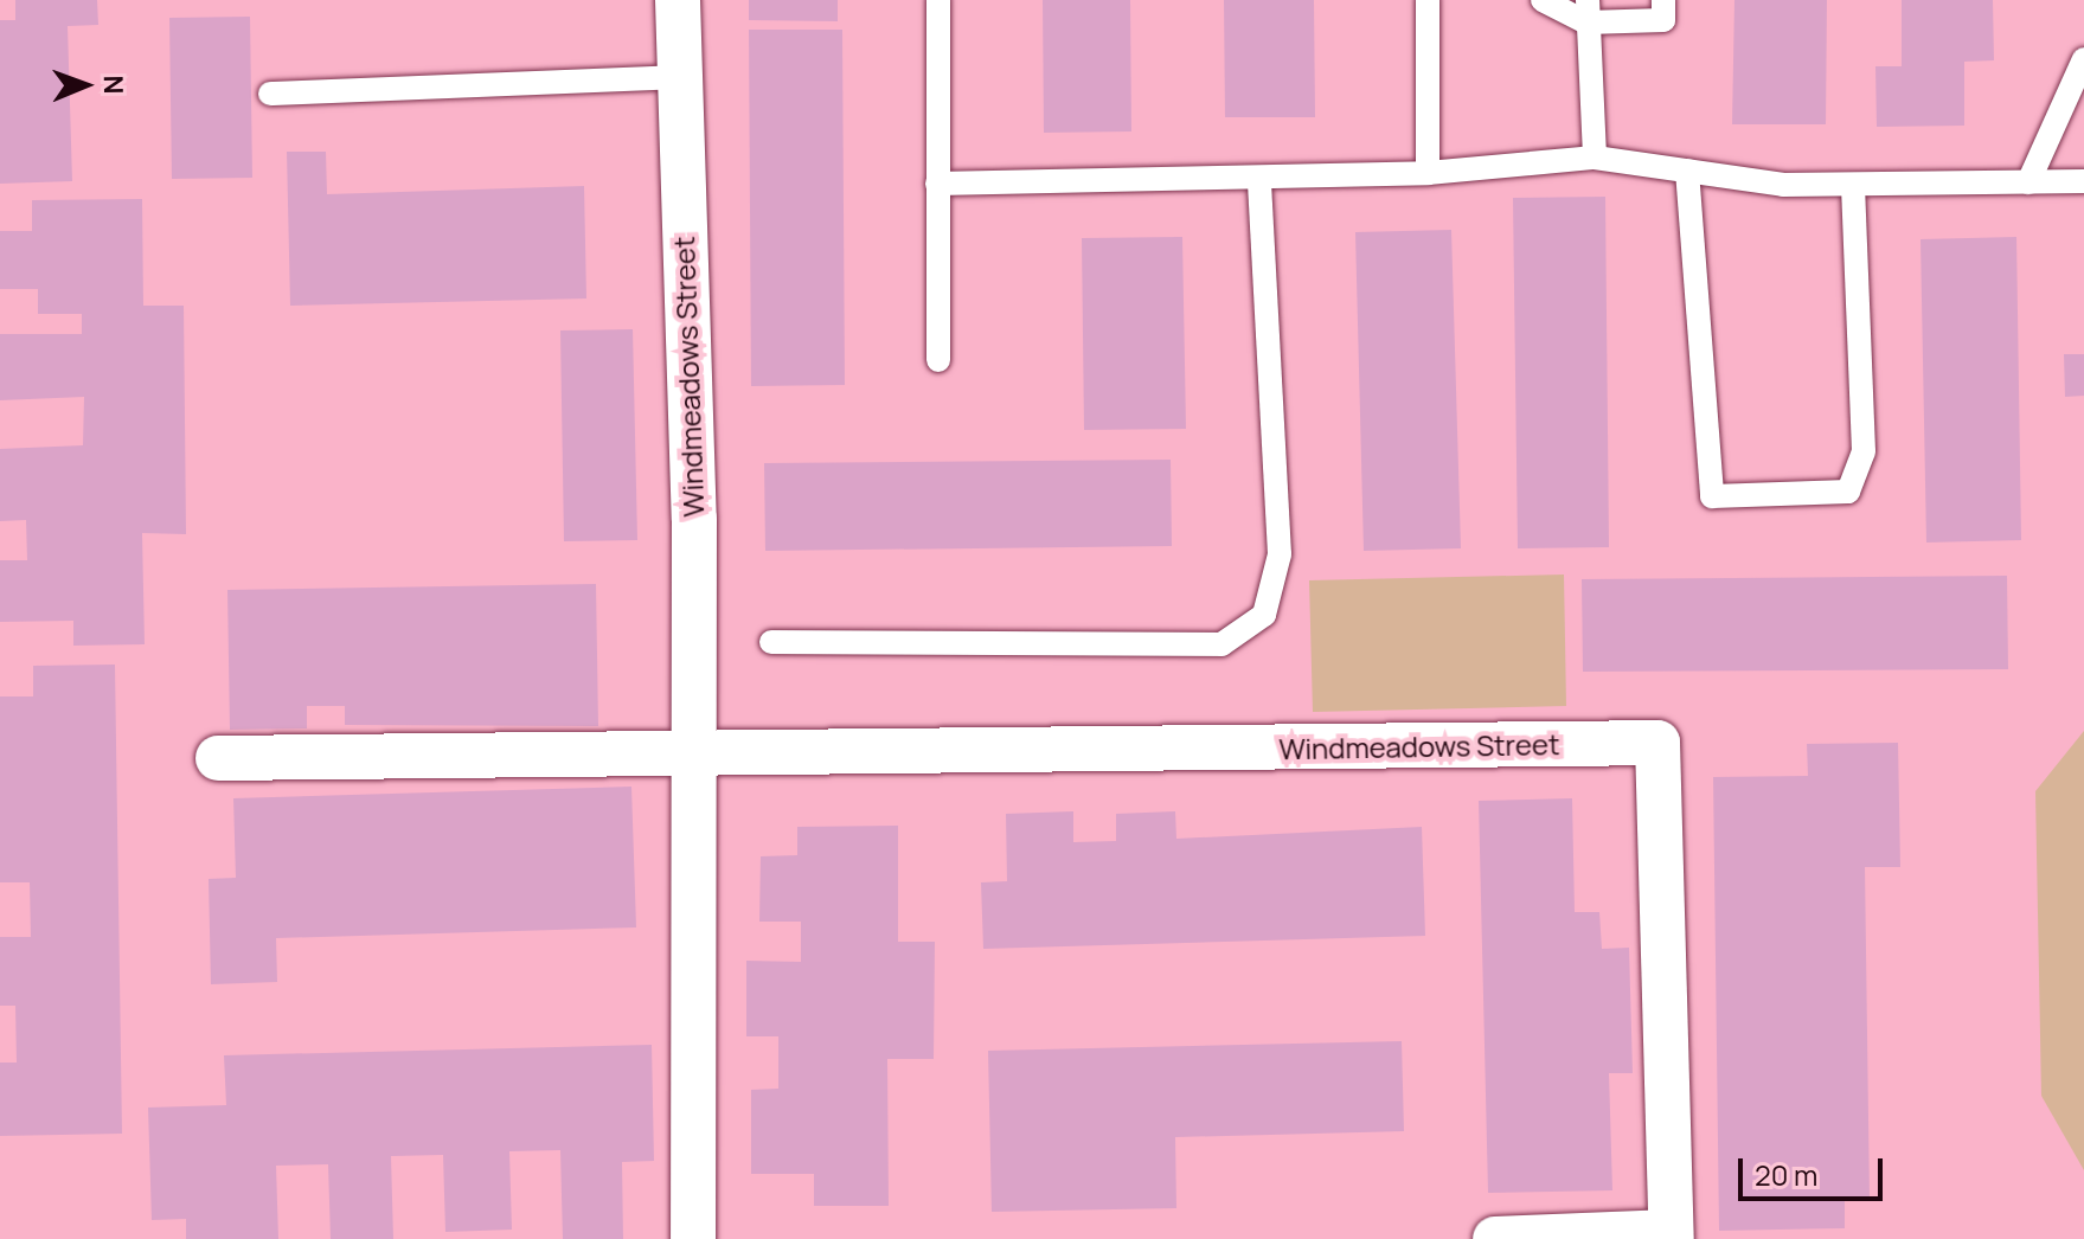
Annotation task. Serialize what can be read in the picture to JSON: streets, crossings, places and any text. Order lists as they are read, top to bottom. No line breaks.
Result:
{"streets":{"street":["Windmeadows Street"]},"scale_bar":"20 m","north":"right"}
